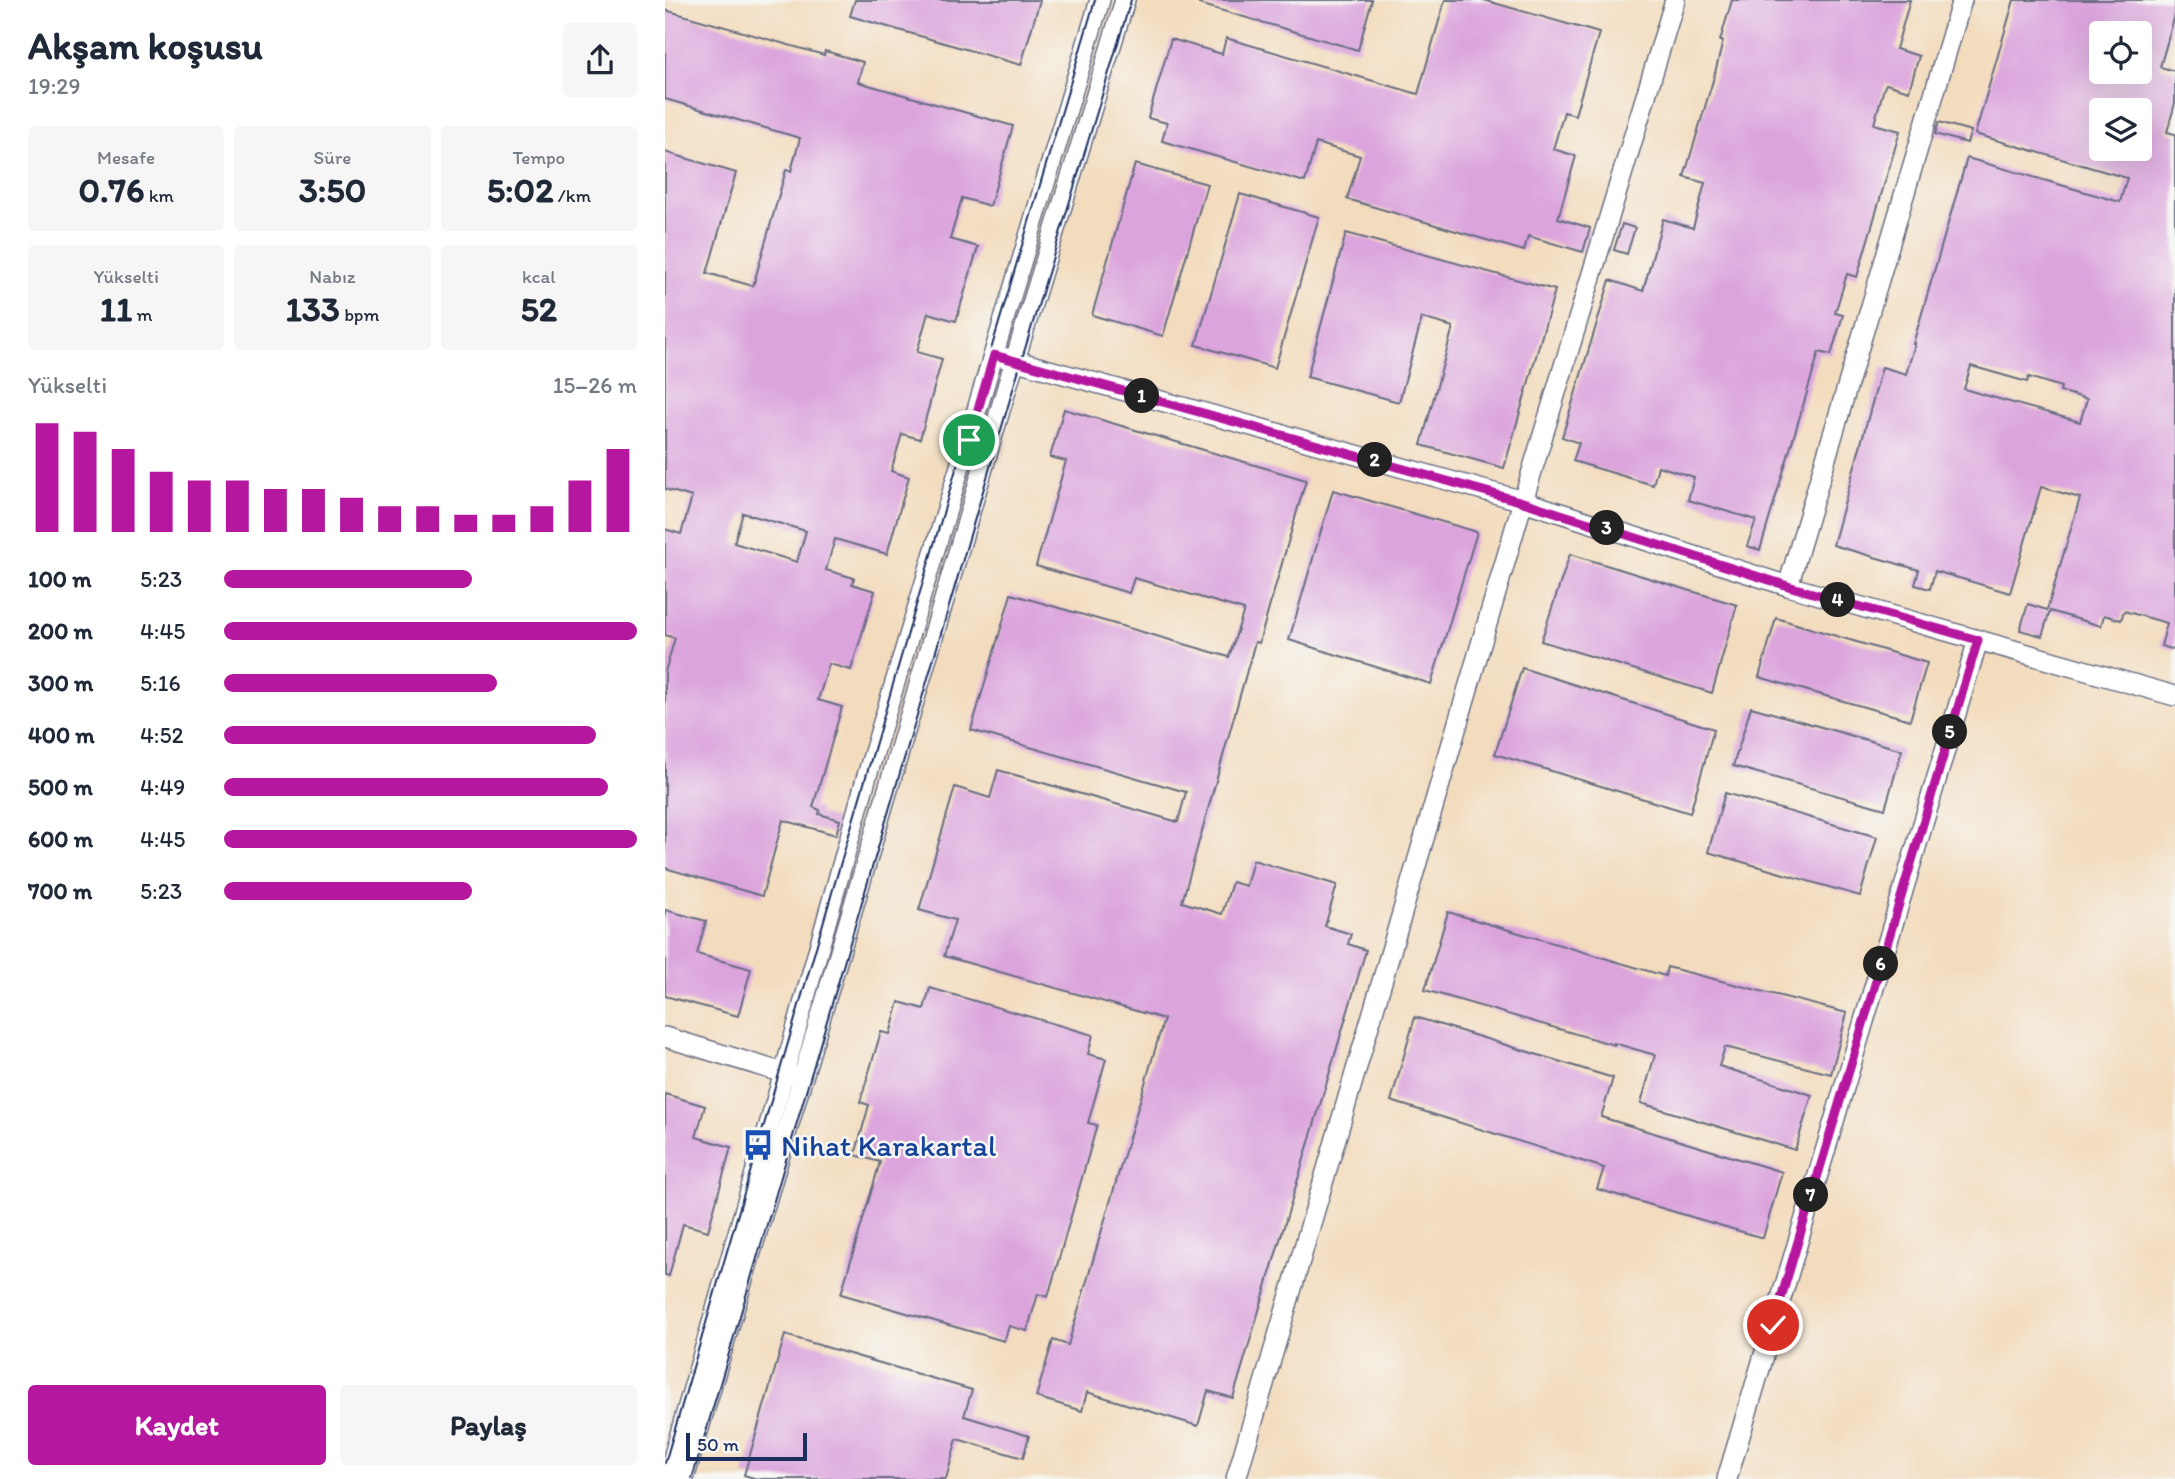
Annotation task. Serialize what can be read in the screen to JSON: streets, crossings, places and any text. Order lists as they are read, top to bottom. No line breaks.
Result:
{"places":{"bus stop":["Nihat Karakartal"]},"scale_bar":"50 m","page":{"heading":["Akşam koşusu","19:29"],"stats":[["Mesafe","0.76 km"],["Süre","3:50"],["Tempo","5:02 /km"],["Yükselti","11 m"],["Nabız","133 bpm"],["kcal","52"]],"chart":["Yükselti","15–26 m"],"pins":["1","2","3","4","5","6","7"],"list":[{"name":"100 m","note":"5:23"},{"name":"200 m","note":"4:45"},{"name":"300 m","note":"5:16"},{"name":"400 m","note":"4:52"},{"name":"500 m","note":"4:49"},{"name":"600 m","note":"4:45"},{"name":"700 m","note":"5:23"}],"buttons":["Kaydet","Paylaş"],"scale":"50 m"}}
